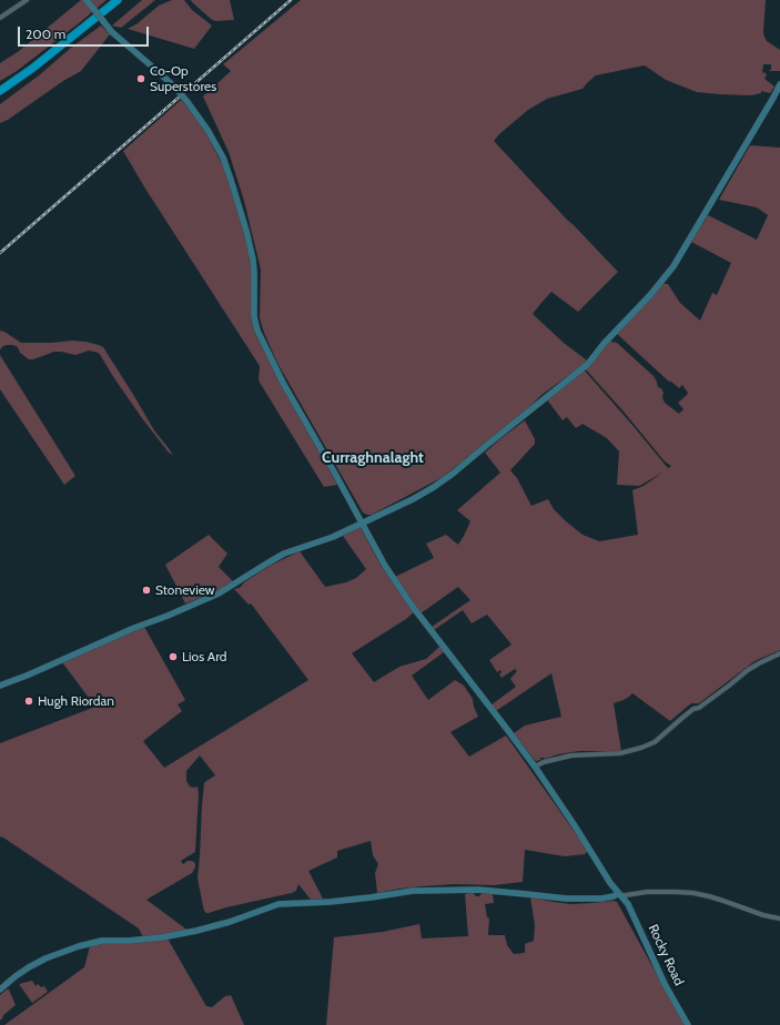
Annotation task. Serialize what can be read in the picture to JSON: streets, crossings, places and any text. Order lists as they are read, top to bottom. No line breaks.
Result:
{"streets":{"street":["Rocky Road"]},"districts":["Curraghnalaght"],"places":["Co-Op Superstores","Stoneview","Lios Ard","Hugh Riordan"],"scale_bar":"200 m"}
